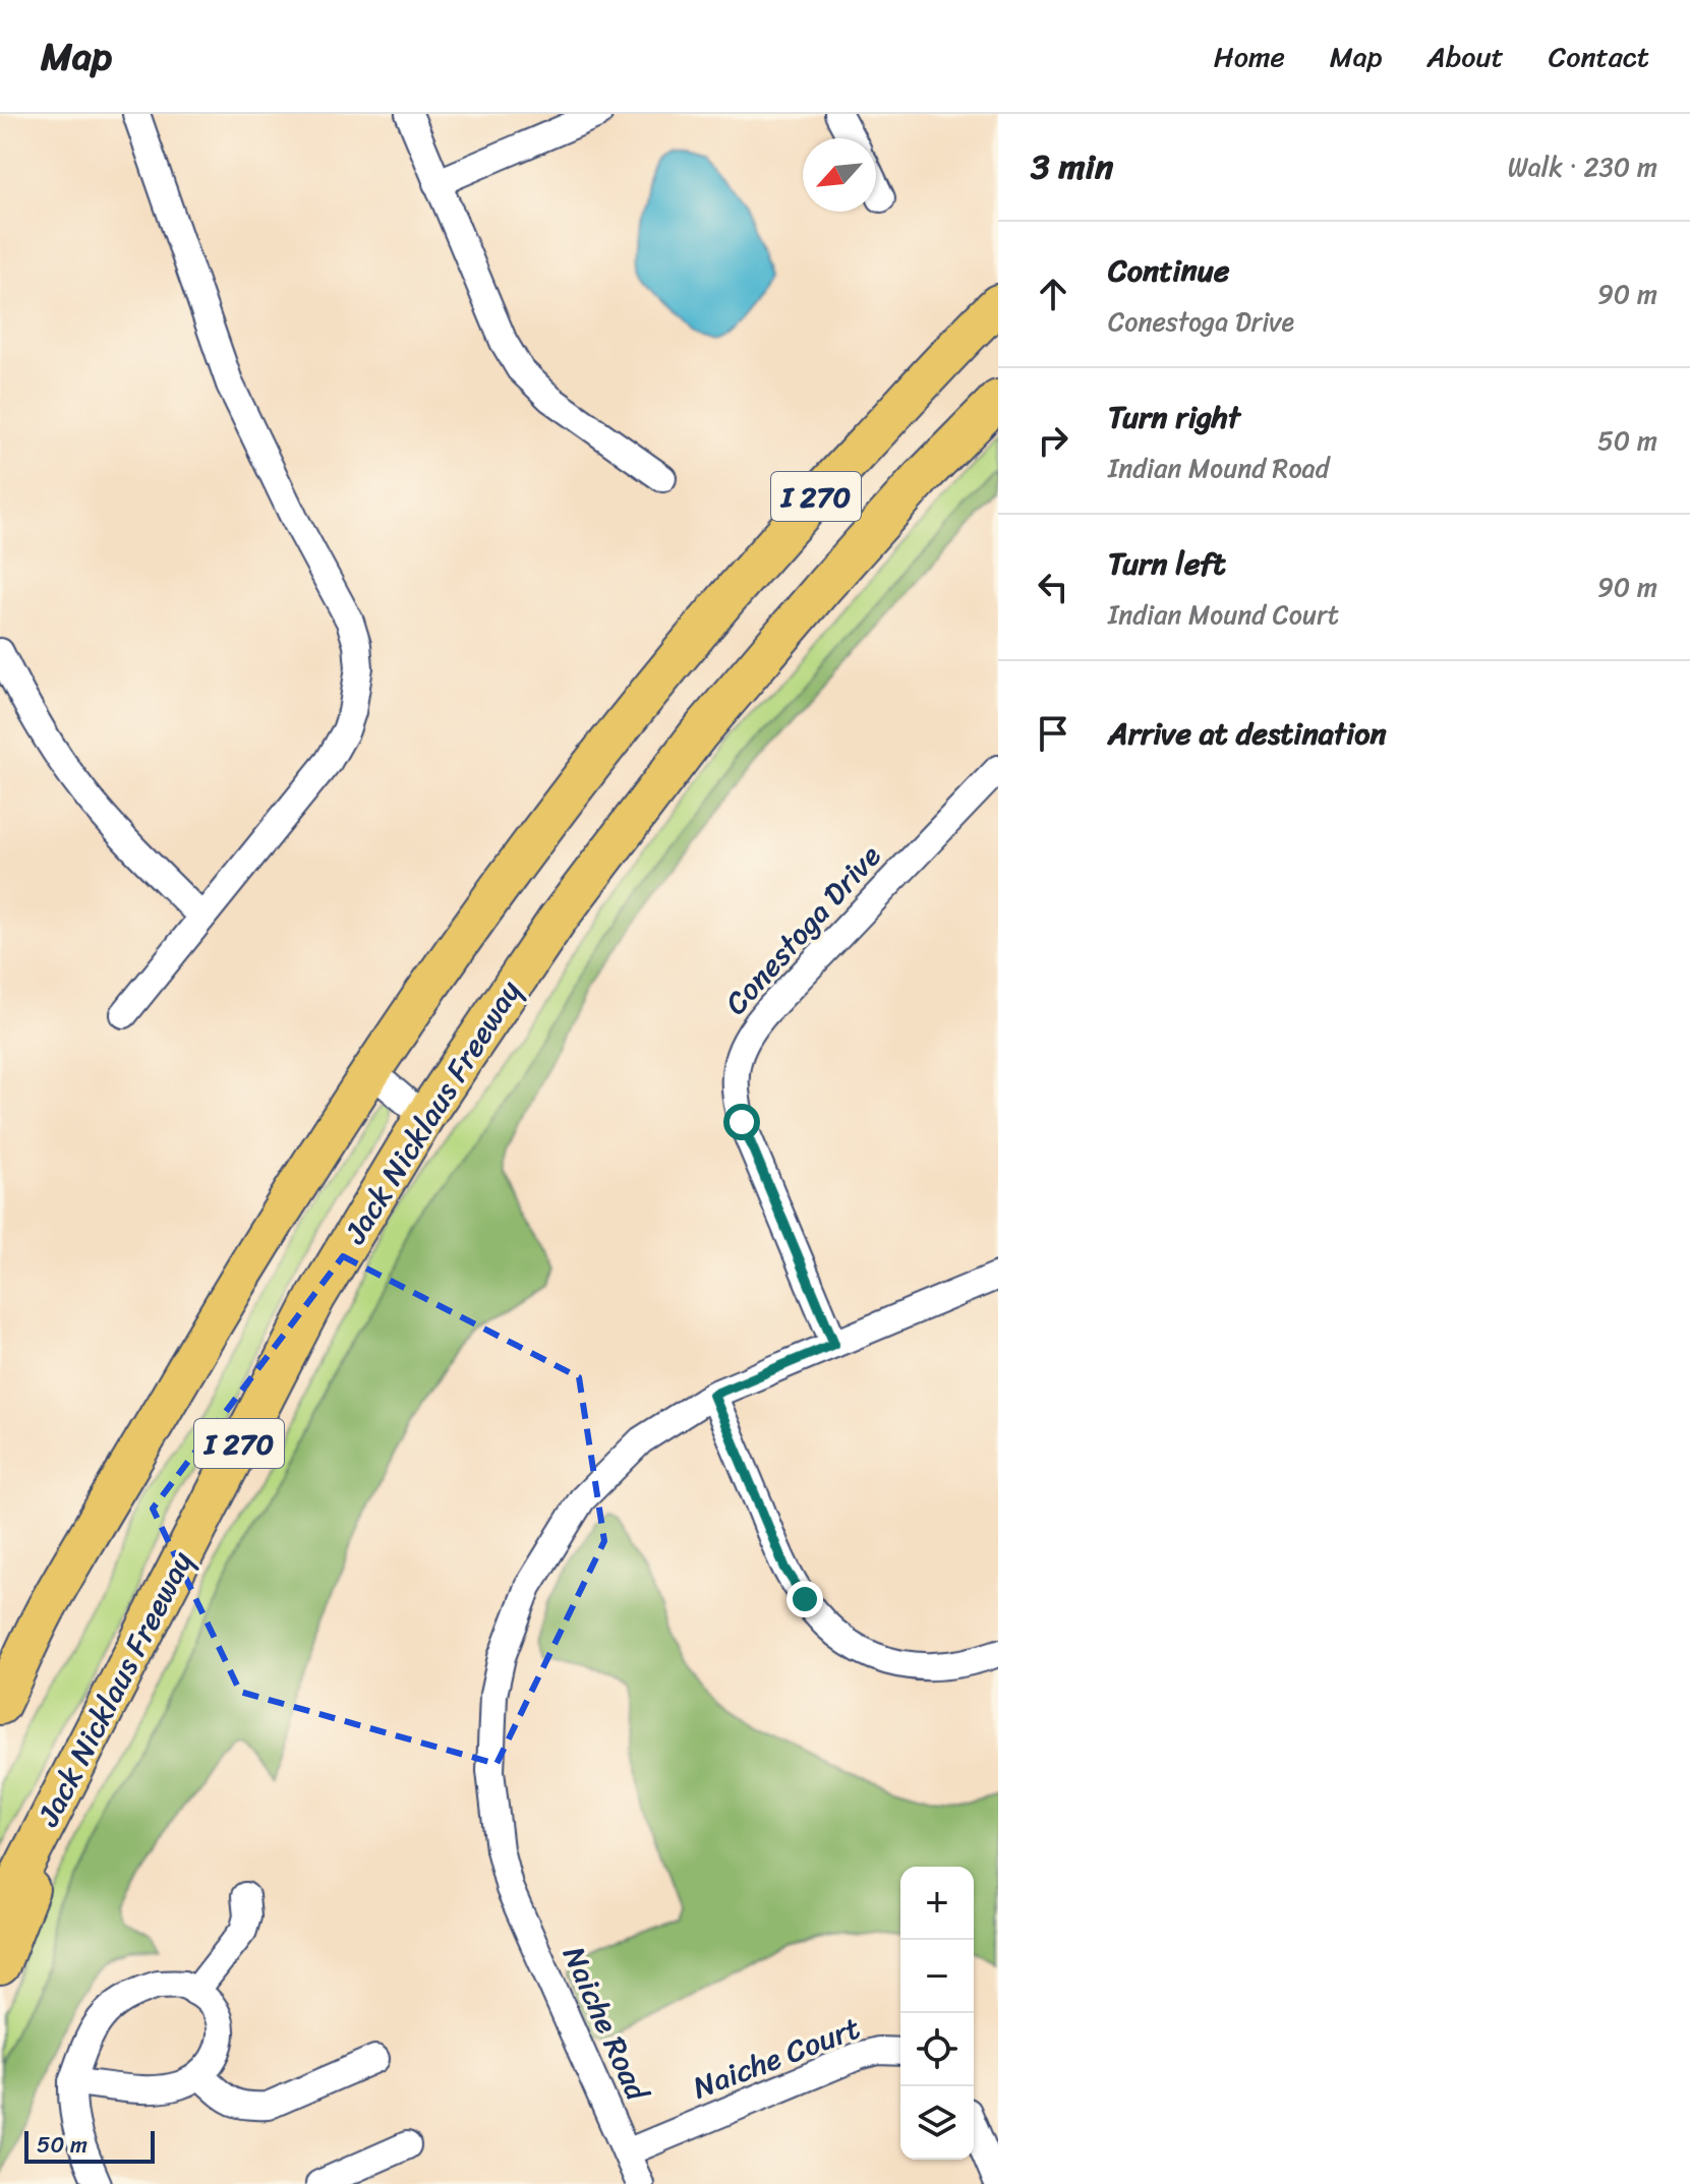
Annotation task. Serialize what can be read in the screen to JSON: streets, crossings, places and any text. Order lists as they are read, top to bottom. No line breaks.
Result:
{"streets":{"highway":["I 270","Jack Nicklaus Freeway"],"street":["Conestoga Drive","Naiche Road","Naiche Court"]},"crossings":[["Conestoga Drive","Naiche Road"],["Naiche Road","Naiche Court"]],"scale_bar":"50 m","north":"bottom left","page":{"header":"Map","nav":["Home","Map","About","Contact"],"heading":["3 min","Walk · 230 m"],"list":[["Continue","Conestoga Drive","90 m"],["Turn right","Indian Mound Road","50 m"],["Turn left","Indian Mound Court","90 m"],"Arrive at destination"],"map_buttons":["+","−"],"scale":"50 m"}}
